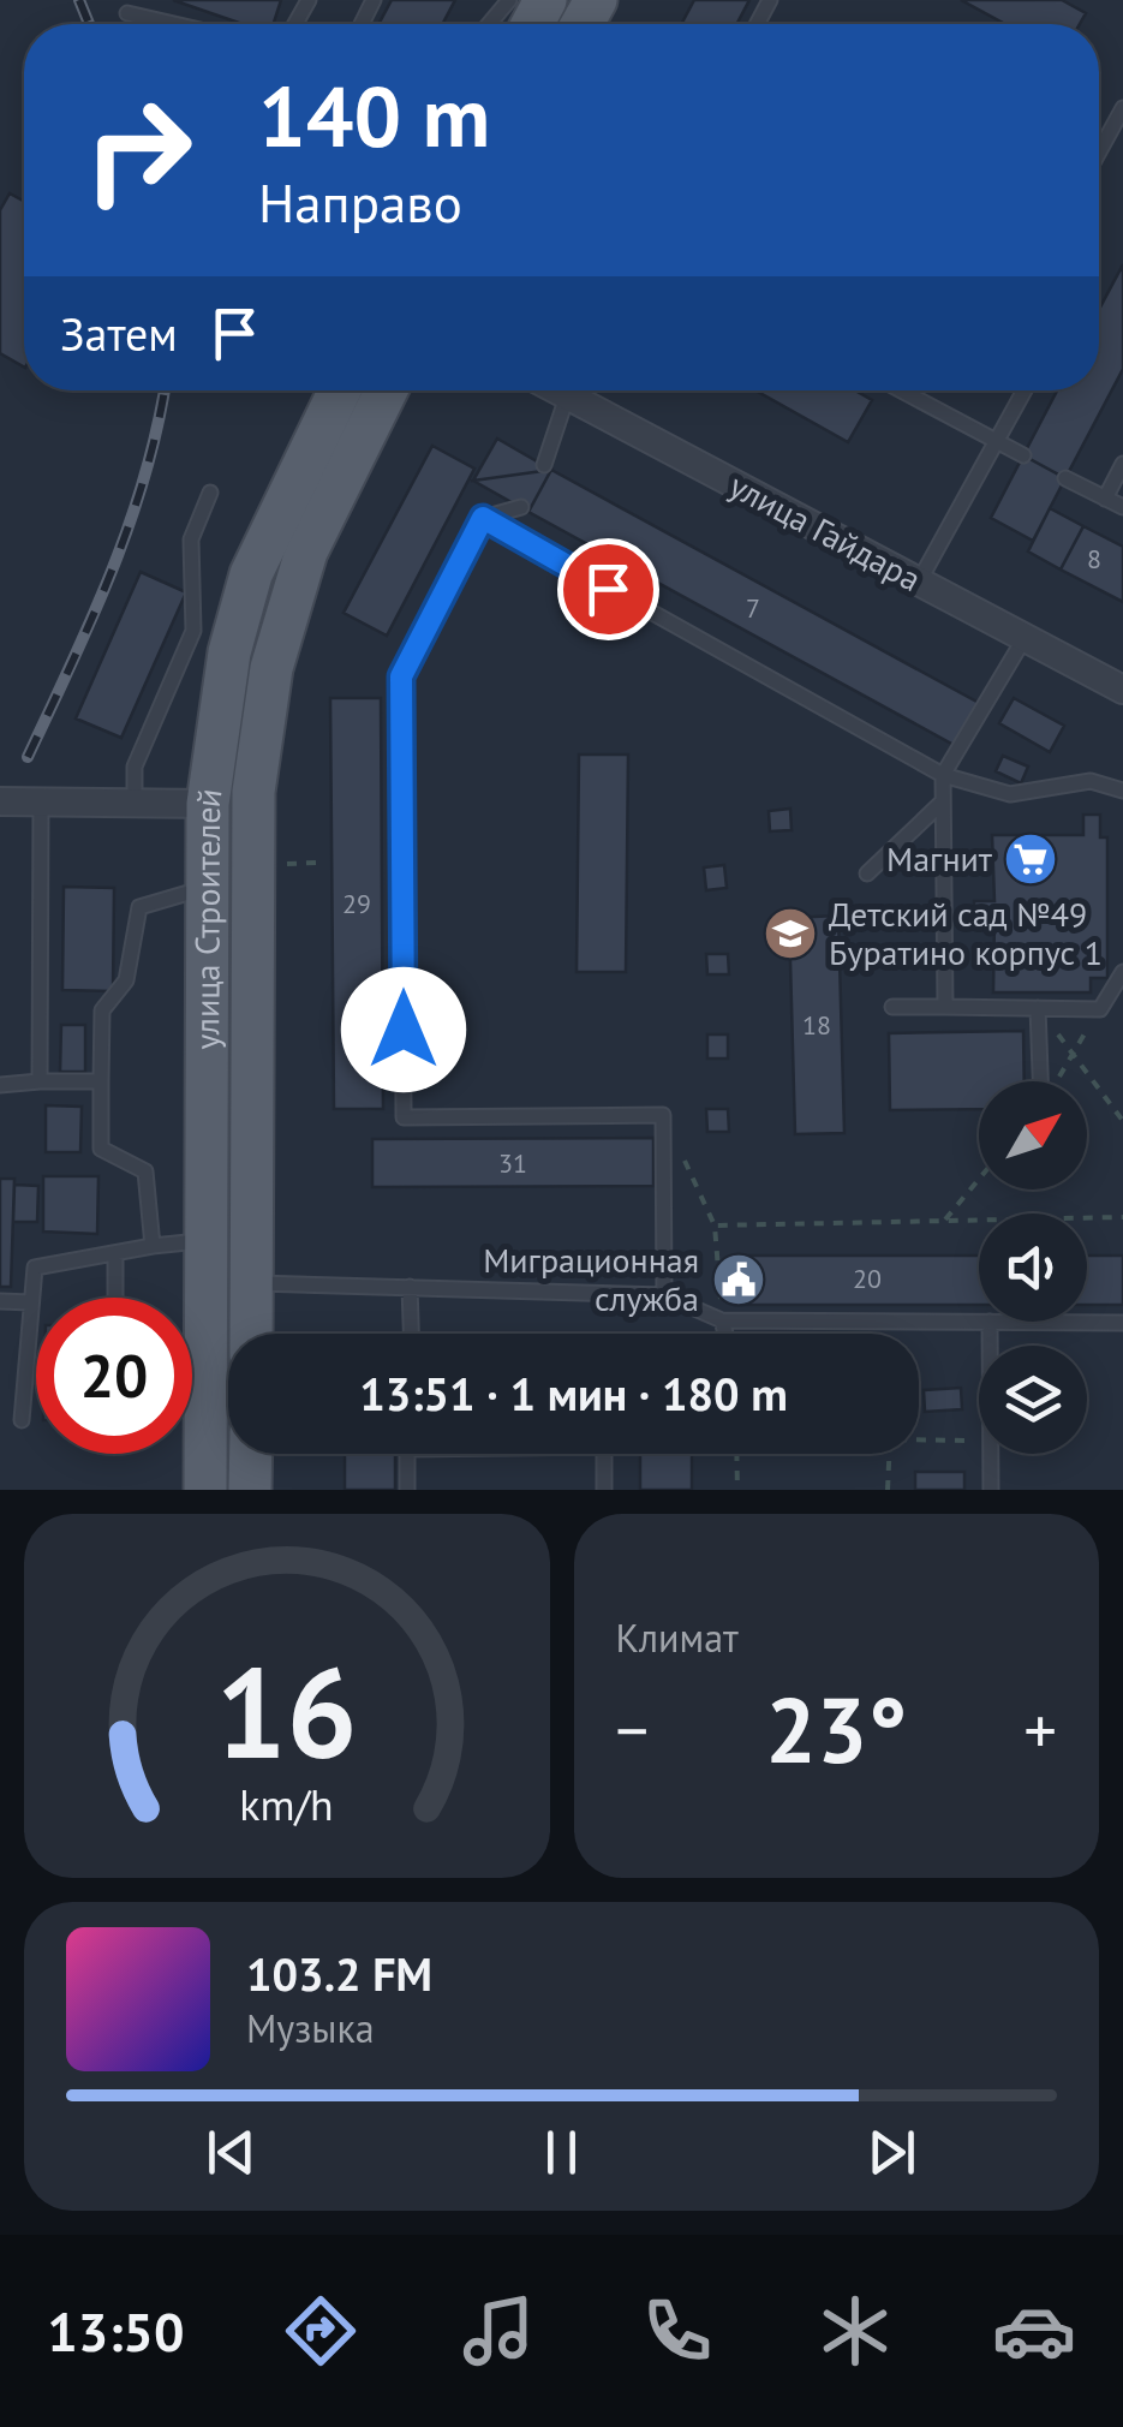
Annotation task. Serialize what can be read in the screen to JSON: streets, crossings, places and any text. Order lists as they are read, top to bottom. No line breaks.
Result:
{"streets":{"main road":["улица Строителей"],"street":["улица Гайдара"]},"places":{"supermarket":["Магнит"],"school or university":["Детский сад №49 Буратино корпус 1"],"public building":["Миграционная служба"]},"house_numbers":["8","7","29","18","31","20"],"north":"top right","page":{"turn":["140 m","Направо"],"then":"Затем","limit":"20","trip":"13:51 · 1 мин · 180 m","tile":"Климат","heat":["−","23°","+"],"song":["103.2 FM","Музыка"],"tabs":"13:50","gauge":["16","km/h"]}}
